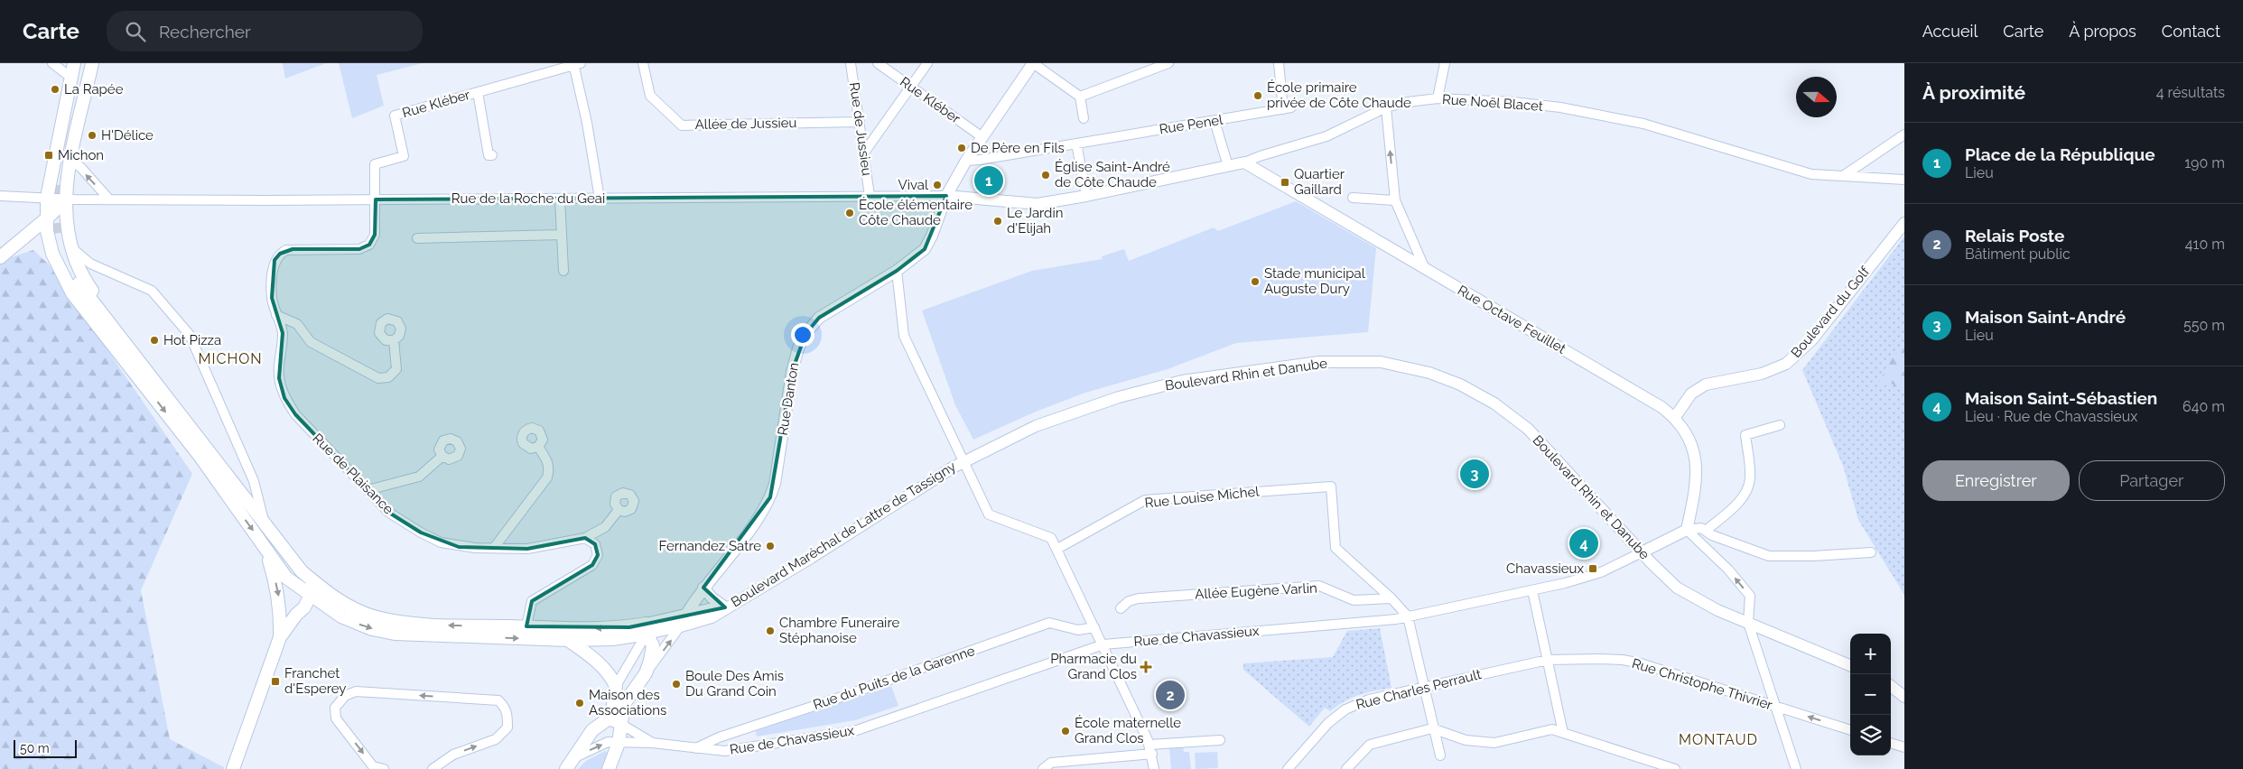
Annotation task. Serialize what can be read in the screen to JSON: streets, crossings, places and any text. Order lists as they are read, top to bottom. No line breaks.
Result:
{"streets":{"main road":["Boulevard Maréchal de Lattre de Tassigny"],"street":["Rue Kléber","Rue Noël Blacet","Allée de Jussieu","Rue Penel","Rue de Jussieu","Rue de la Roche du Geai","Boulevard du Golf","Rue Octave Feuillet","Boulevard Rhin et Danube","Rue Danton","Rue de Plaisance","Rue Louise Michel","Allée Eugène Varlin","Rue de Chavassieux","Rue du Puits de la Garenne","Rue Christophe Thivrier","Rue Charles Perrault"]},"crossings":[["Rue Kléber","Rue de la Roche du Geai"],["Rue Kléber","Rue Danton"],["Rue Kléber","Rue de Plaisance"],["Rue Noël Blacet","Rue de la Roche du Geai"],["Rue Noël Blacet","Rue Octave Feuillet"],["Rue Noël Blacet","Rue Danton"],["Allée de Jussieu","Rue de Jussieu"],["Rue Penel","Rue Danton"],["Rue de Jussieu","Rue de la Roche du Geai"],["Rue de la Roche du Geai","Rue Danton"],["Rue de la Roche du Geai","Rue de Plaisance"],["Boulevard du Golf","Rue Octave Feuillet"],["Rue Octave Feuillet","Rue de Chavassieux"],["Boulevard Rhin et Danube","Boulevard Maréchal de Lattre de Tassigny"],["Boulevard Rhin et Danube","Rue de Chavassieux"],["Rue Danton","Boulevard Maréchal de Lattre de Tassigny"],["Rue Louise Michel","Allée Eugène Varlin"],["Rue de Chavassieux","Rue du Puits de la Garenne"],["Rue Christophe Thivrier","Rue Charles Perrault"]],"districts":["MICHON","MONTAUD"],"places":{"other":["La Rapée","École primaire privée de Côte Chaude","H'Délice","De Père en Fils","Église Saint-André de Côte Chaude","Vival","École élémentaire Côte Chaude","Le Jardin d'Elijah","Stade municipal Auguste Dury","Hot Pizza","Fernandez Satre","Chambre Funeraire Stéphanoise","Boule Des Amis Du Grand Coin","Maison des Associations","École maternelle Grand Clos"],"transit":["Michon","Quartier Gaillard","Chavassieux","Franchet d'Esperey"],"health":["Pharmacie du Grand Clos"]},"scale_bar":"50 m","north":"right","page":{"header":"Carte","search":"Rechercher","nav":["Accueil","Carte","À propos","Contact"],"heading":["À proximité","4 résultats"],"list":[{"mark":"1","name":"Place de la République","note":"Lieu","value":"190 m"},{"mark":"2","name":"Relais Poste","note":"Bâtiment public","value":"410 m"},{"mark":"3","name":"Maison Saint-André","note":"Lieu","value":"550 m"},{"mark":"4","name":"Maison Saint-Sébastien","note":"Lieu · Rue de Chavassieux","value":"640 m"}],"pins":["1","3","4","2"],"buttons":["Enregistrer","Partager"],"map_buttons":["+","−"],"scale":"50 m"}}
